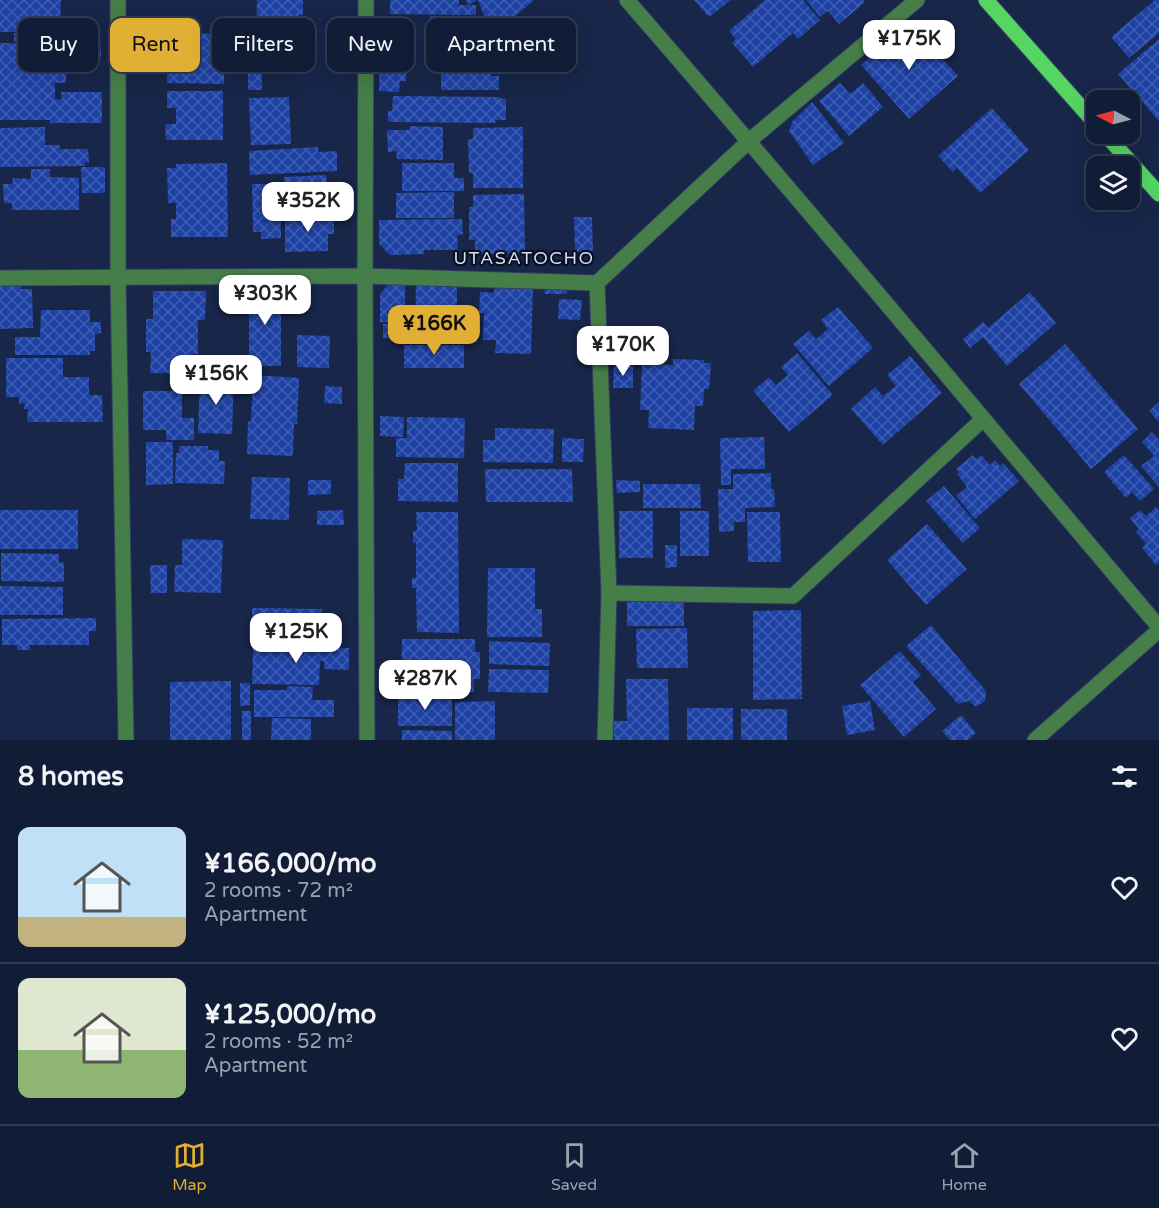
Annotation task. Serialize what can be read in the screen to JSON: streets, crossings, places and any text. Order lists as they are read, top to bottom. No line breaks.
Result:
{"districts":["UTASATOCHO"],"north":"left","page":{"chip":["Buy","Rent","Filters","New","Apartment"],"price":["¥175K","¥352K","¥303K","¥166K","¥170K","¥156K","¥125K","¥287K"],"heading":"8 homes","list":[{"name":"¥166,000/mo","note":"2 rooms · 72 m² · Apartment"},{"name":"¥125,000/mo","note":"2 rooms · 52 m² · Apartment"}],"tabs":["Map","Saved","Home"]}}
